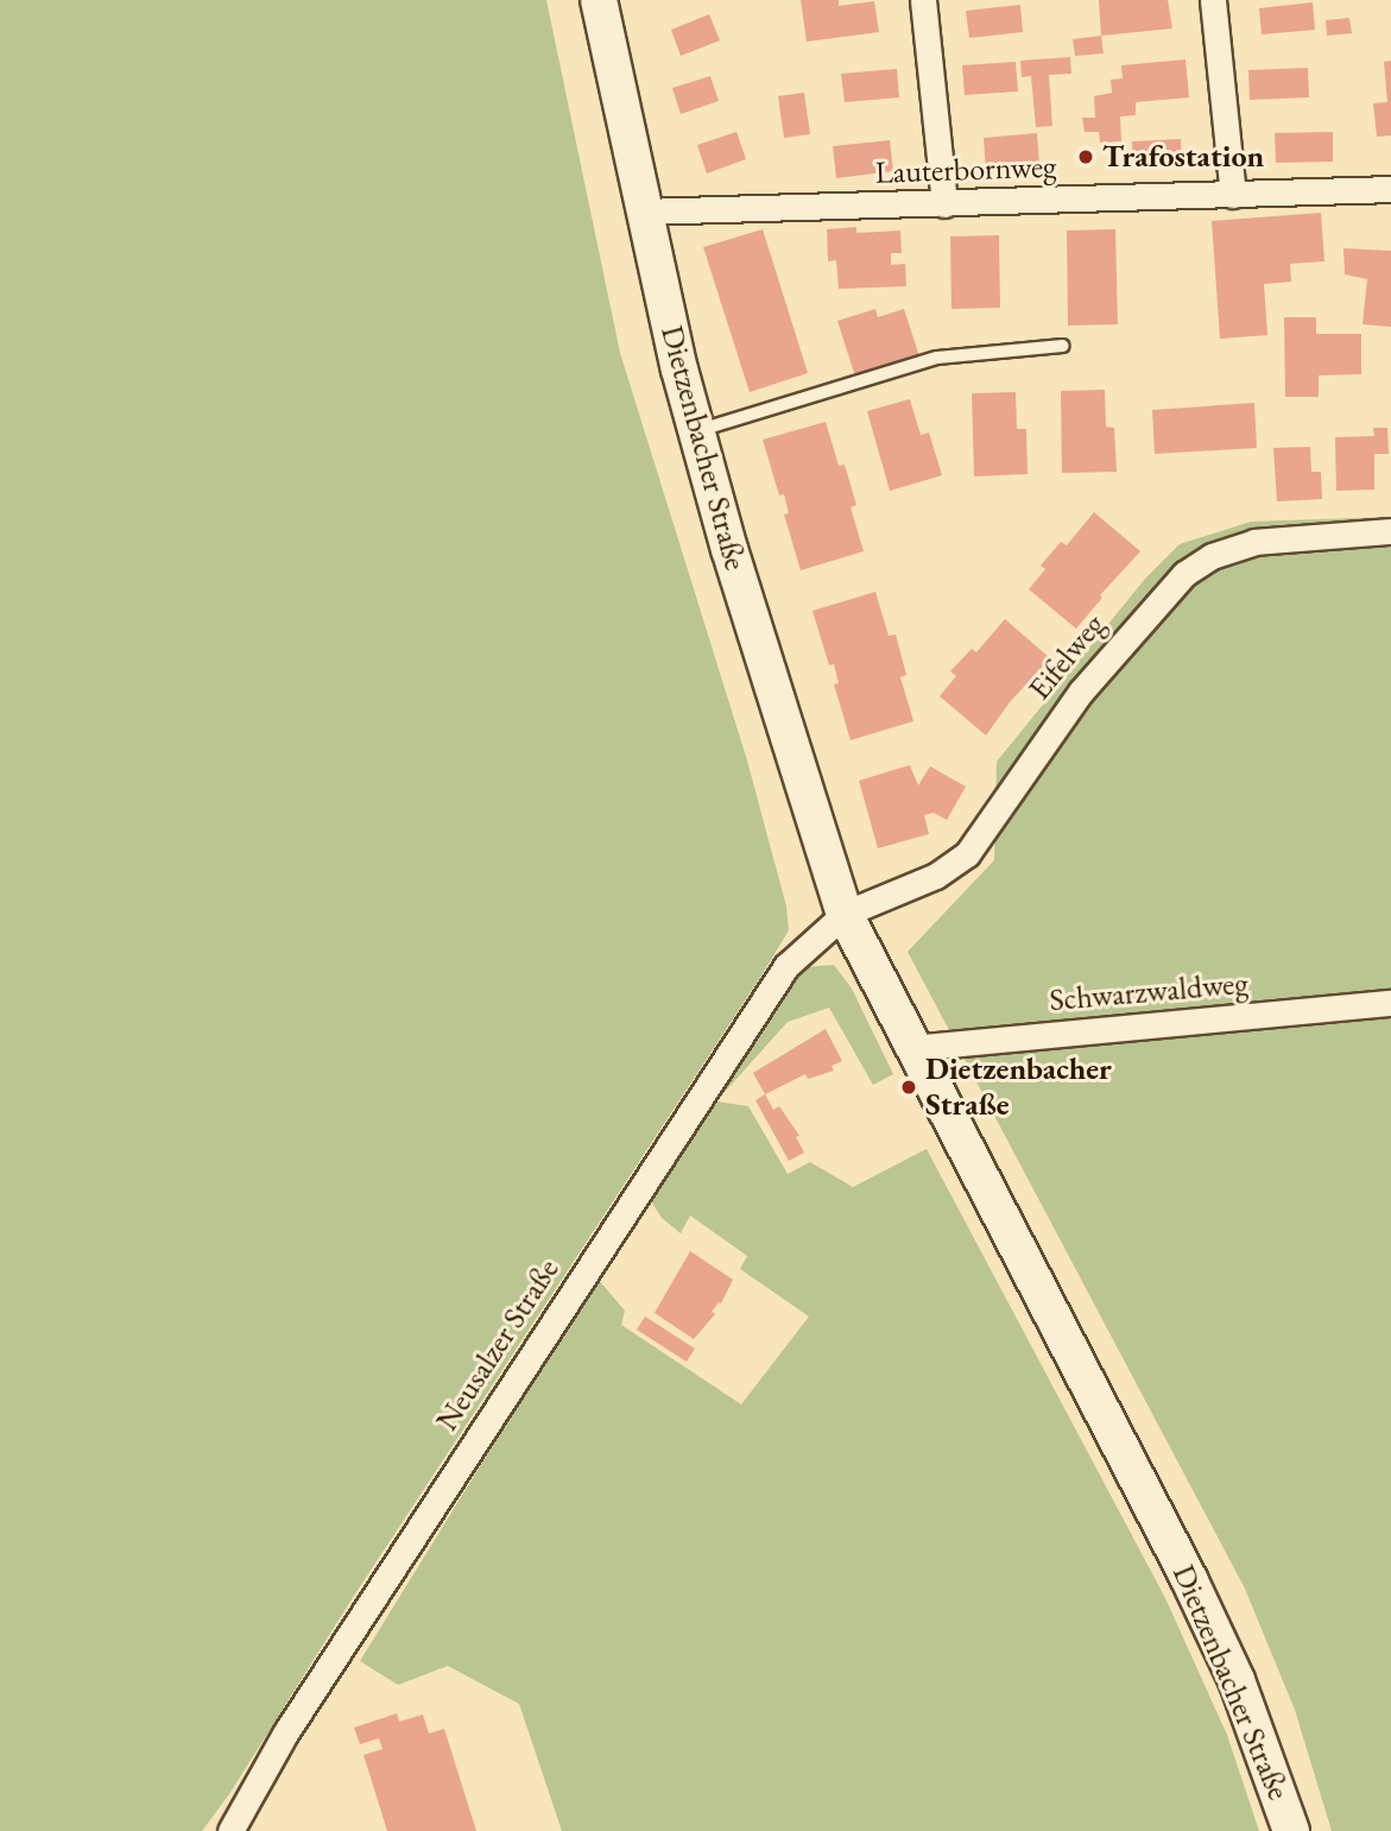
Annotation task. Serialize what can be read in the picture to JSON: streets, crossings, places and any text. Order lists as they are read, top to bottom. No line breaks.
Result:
{"streets":{"main road":["Dietzenbacher Straße"],"street":["Lauterbornweg","Eifelweg","Schwarzwaldweg","Neusalzer Straße"]},"crossings":[["Lauterbornweg","Dietzenbacher Straße"],["Dietzenbacher Straße","Eifelweg"],["Dietzenbacher Straße","Schwarzwaldweg"],["Dietzenbacher Straße","Neusalzer Straße"],["Eifelweg","Neusalzer Straße"]],"places":["Trafostation","Dietzenbacher Straße"]}
